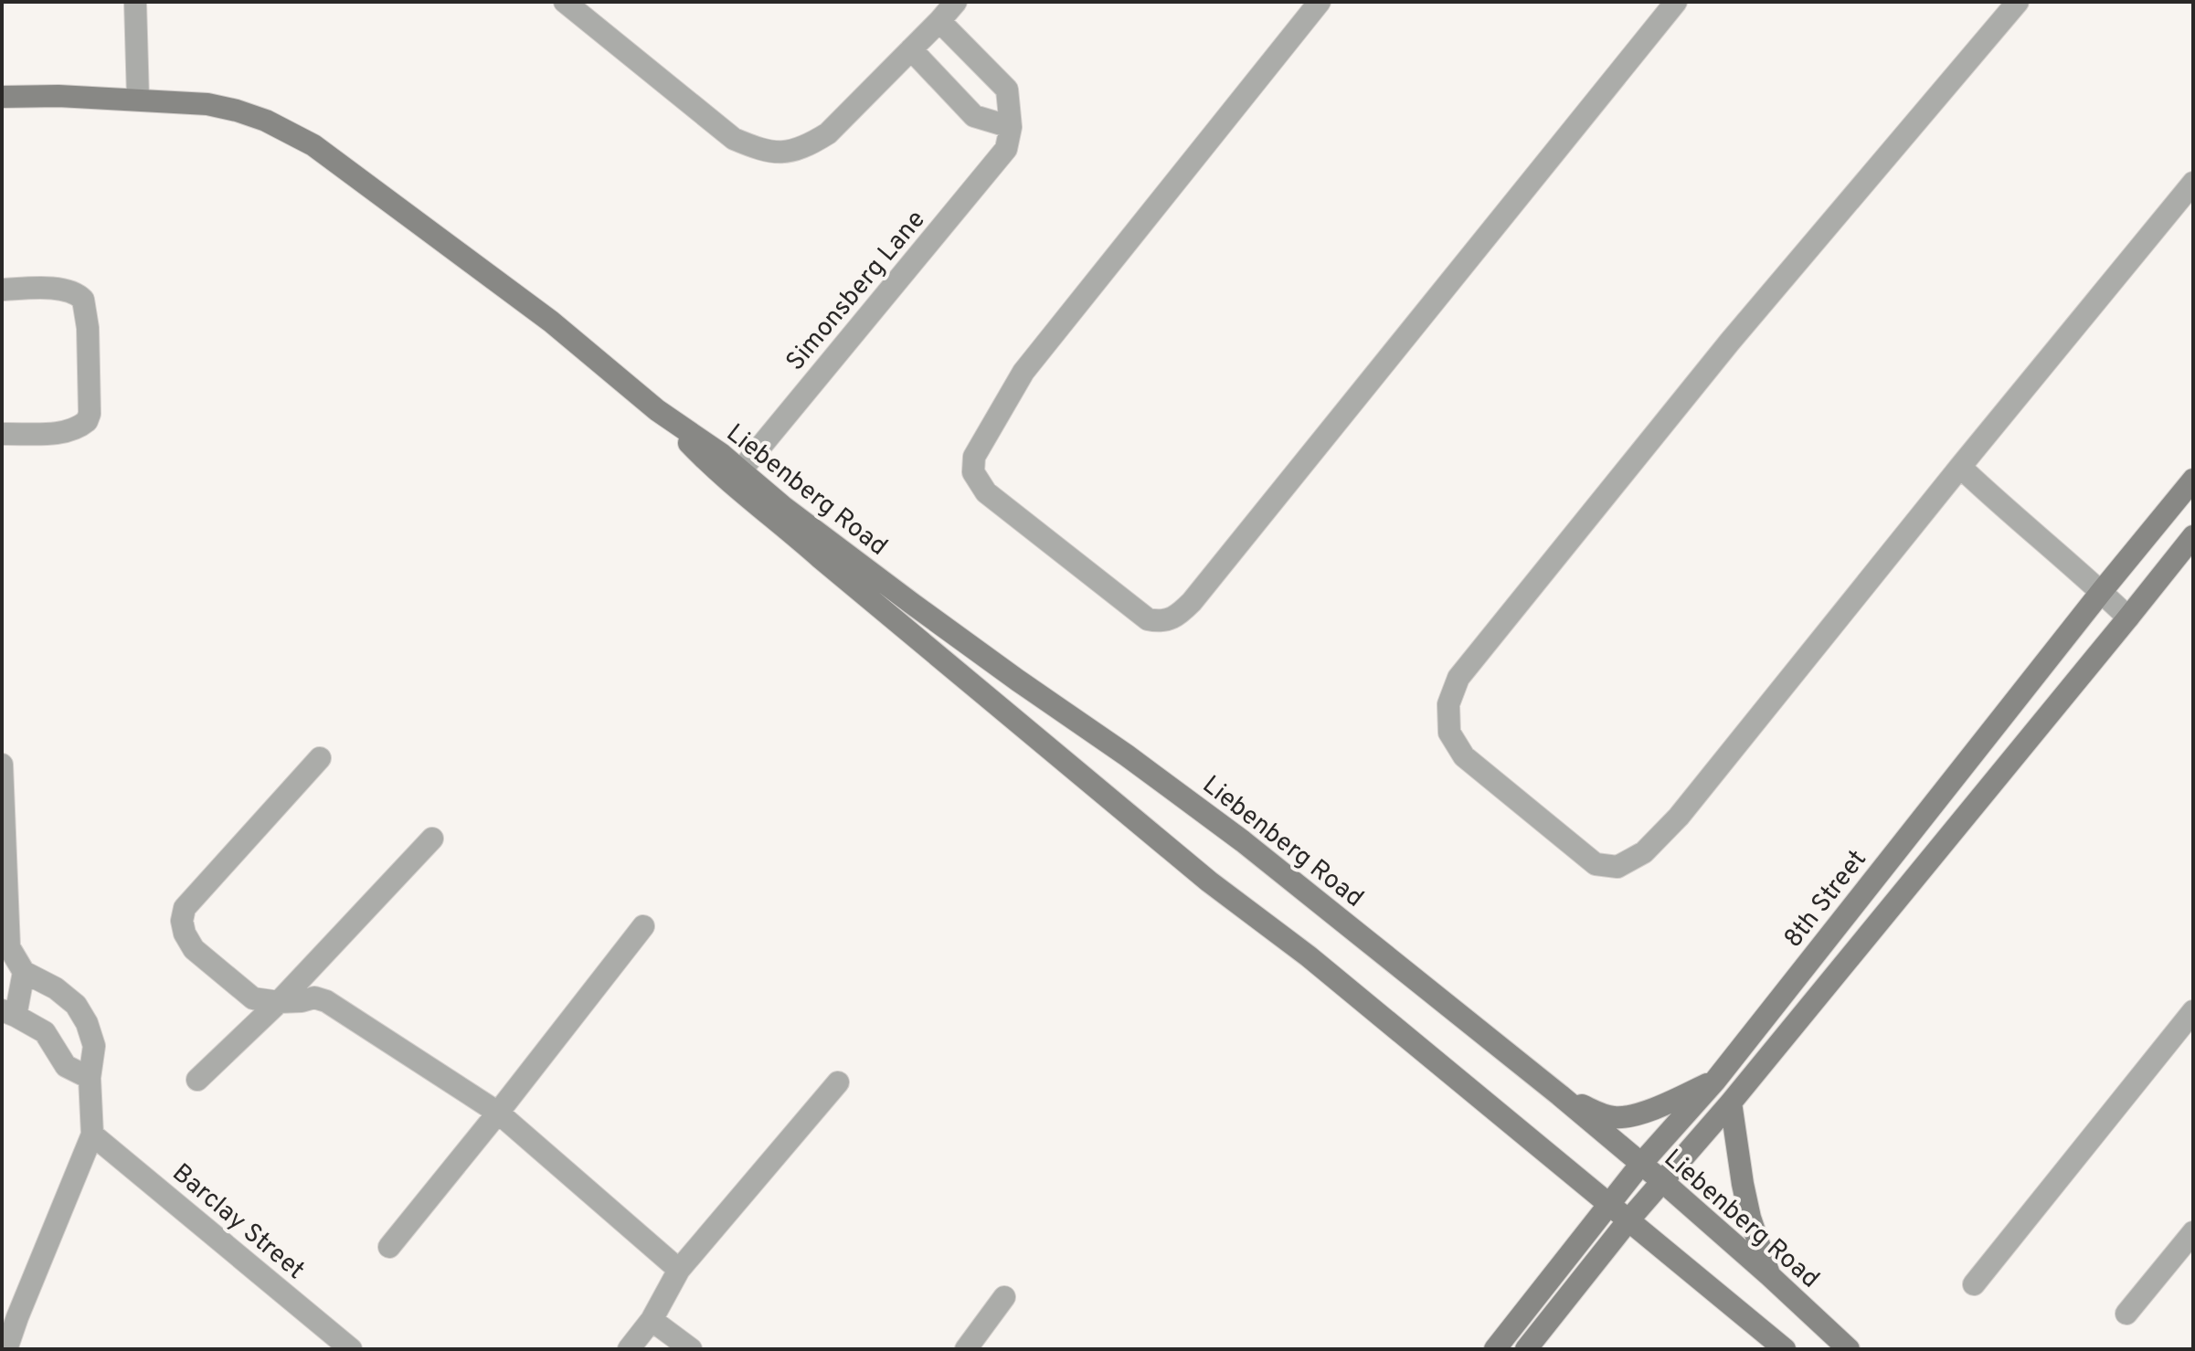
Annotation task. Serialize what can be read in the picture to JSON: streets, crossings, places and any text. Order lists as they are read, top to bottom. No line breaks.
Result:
{"streets":{"street":["Simonsberg Lane","Liebenberg Road","8th Street","Barclay Street"]},"crossings":[["Simonsberg Lane","Liebenberg Road"],["Liebenberg Road","8th Street"]]}
